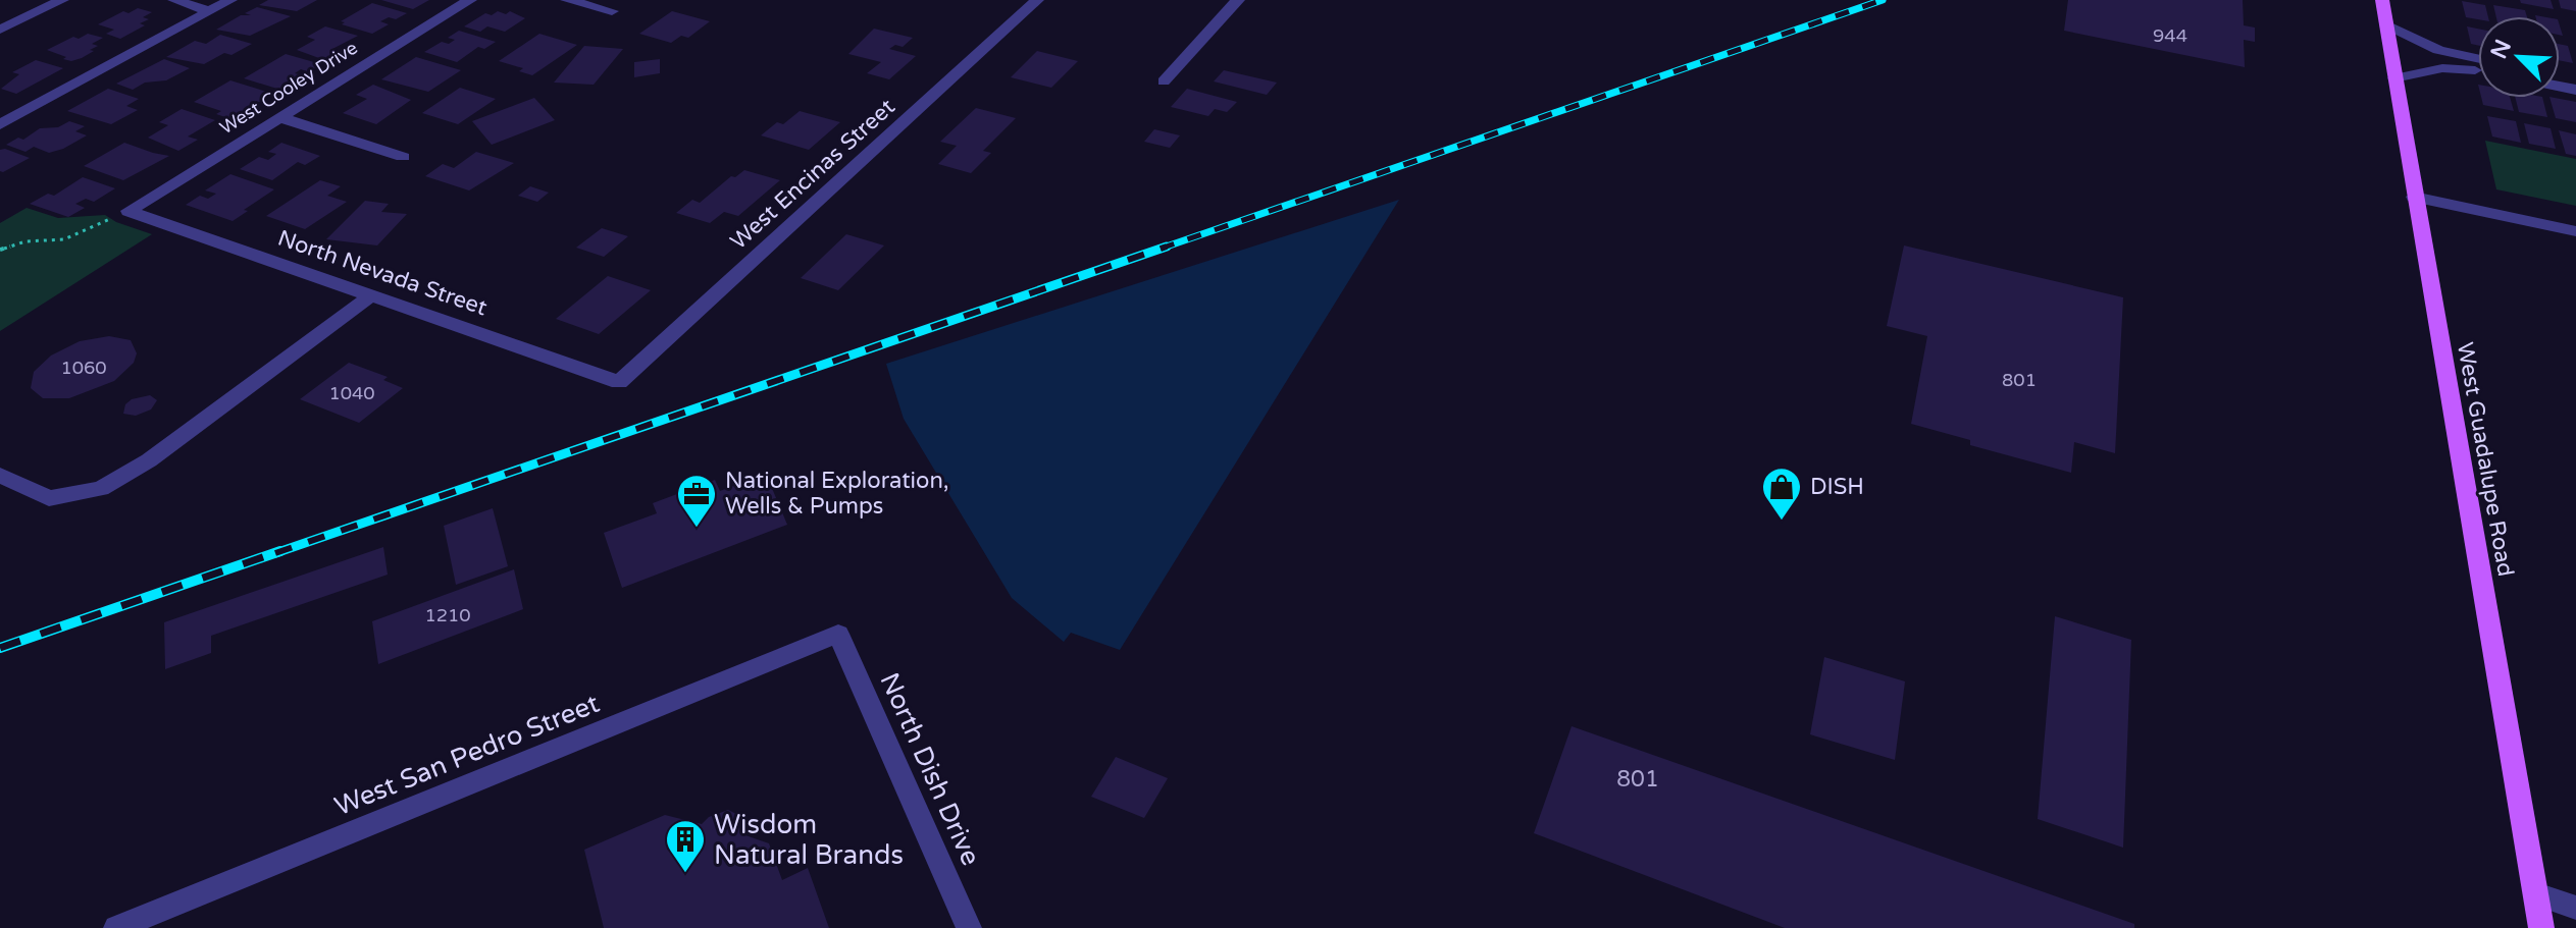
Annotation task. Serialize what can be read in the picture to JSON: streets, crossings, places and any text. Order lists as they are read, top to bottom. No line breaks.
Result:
{"streets":{"main road":["West Guadalupe Road"],"street":["West Cooley Drive","West Encinas Street","North Nevada Street","West San Pedro Street","North Dish Drive"]},"crossings":[["West Cooley Drive","North Nevada Street"],["West Encinas Street","North Nevada Street"],["West San Pedro Street","North Dish Drive"]],"places":{"shop":["DISH"],"office":["National Exploration, Wells & Pumps"],"building":["Wisdom Natural Brands"]},"house_numbers":["944","1060","801","1040","1210","801"],"north":"top left"}
